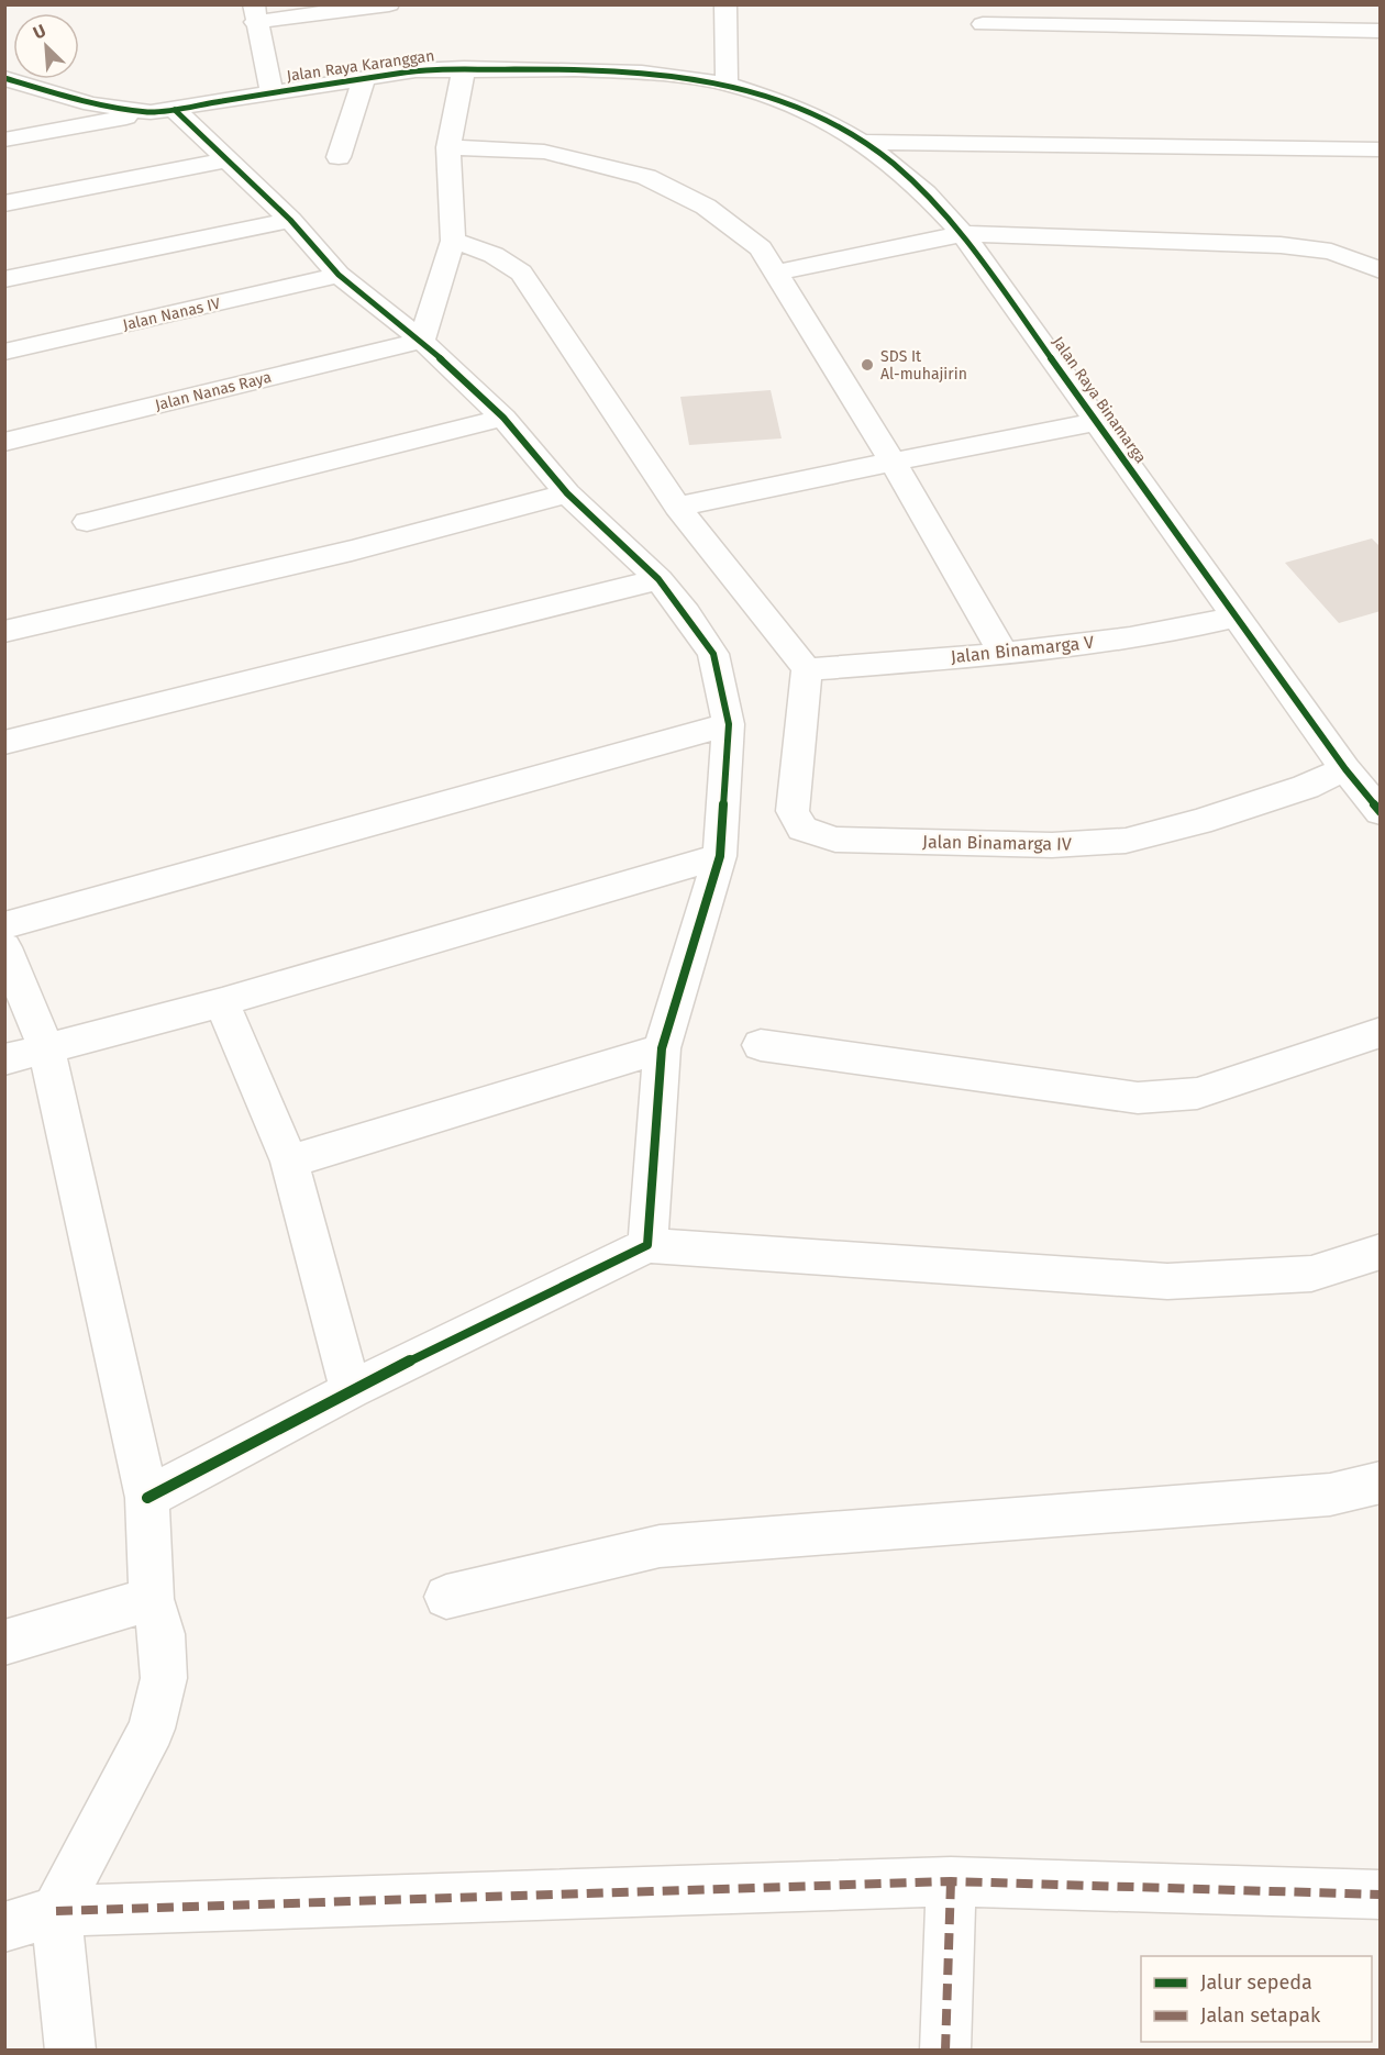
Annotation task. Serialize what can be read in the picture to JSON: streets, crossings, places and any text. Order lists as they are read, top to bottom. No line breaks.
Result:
{"streets":{"street":["Jalan Raya Karanggan","Jalan Nanas IV","Jalan Nanas Raya","Jalan Raya Binamarga","Jalan Binamarga V","Jalan Binamarga IV"]},"crossings":[["Jalan Raya Karanggan","Jalan Raya Binamarga"],["Jalan Raya Binamarga","Jalan Binamarga V"],["Jalan Raya Binamarga","Jalan Binamarga IV"],["Jalan Binamarga V","Jalan Binamarga IV"]],"places":["SDS It Al-muhajirin"],"legend":["Jalur sepeda","Jalan setapak"],"north":"top left"}
